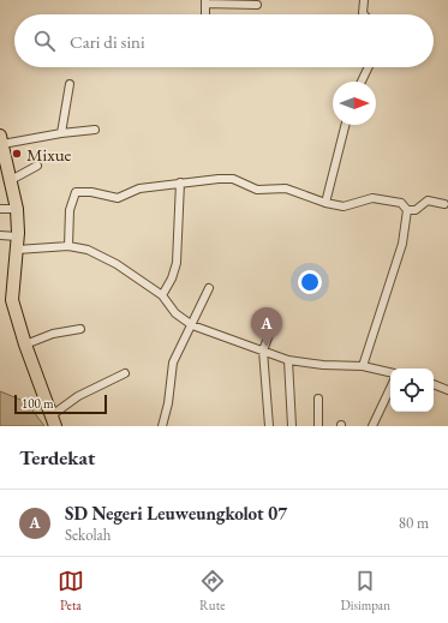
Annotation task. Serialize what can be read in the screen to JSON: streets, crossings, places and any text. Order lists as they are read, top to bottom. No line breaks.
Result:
{"places":["Mixue"],"scale_bar":"100 m","north":"right","page":{"search":"Cari di sini","pins":"A","scale":"100 m","heading":"Terdekat","list":[{"mark":"A","name":"SD Negeri Leuweungkolot 07","note":"Sekolah","value":"80 m"}],"nav":["Peta","Rute","Disimpan"]}}
